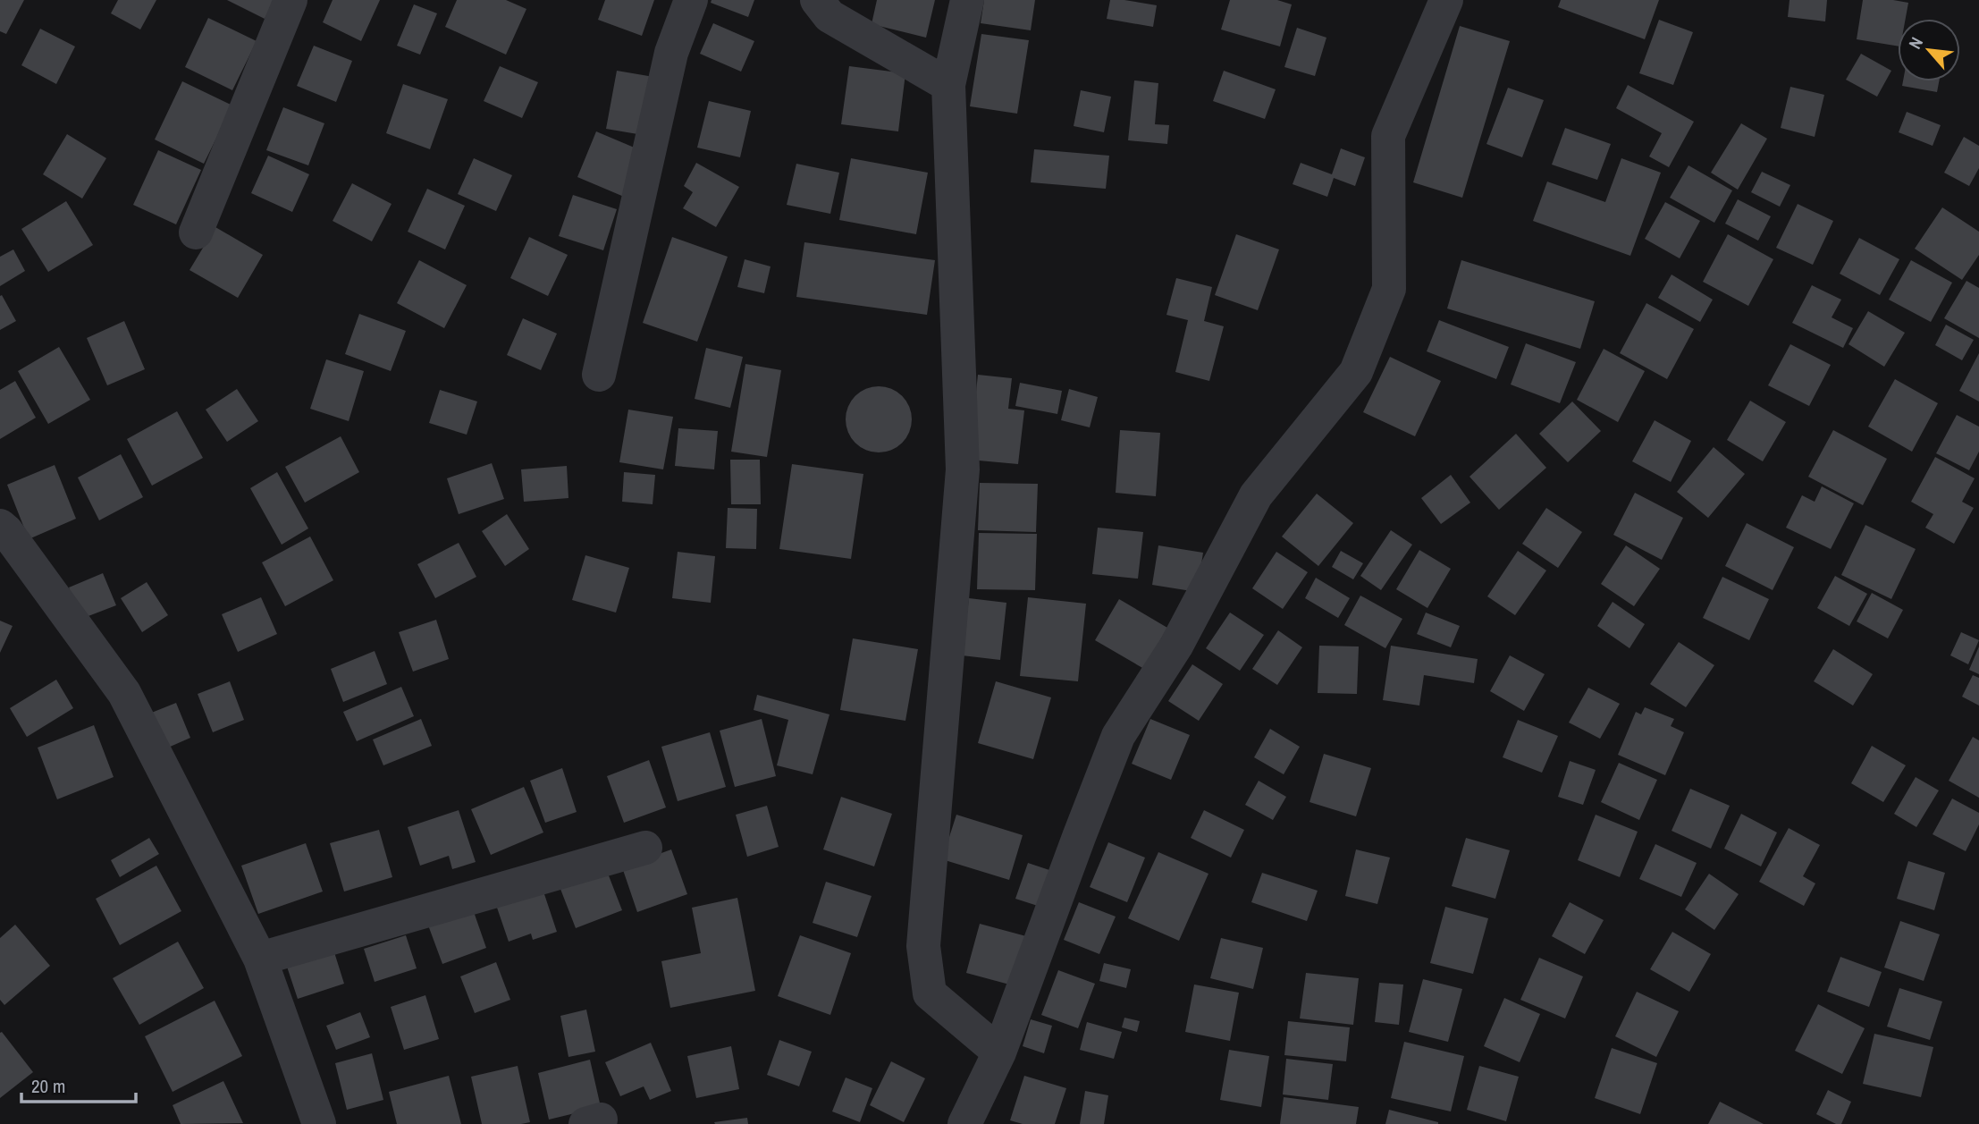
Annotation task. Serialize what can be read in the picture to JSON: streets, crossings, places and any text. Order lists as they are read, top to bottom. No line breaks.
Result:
{"scale_bar":"20 m","north":"top left"}
